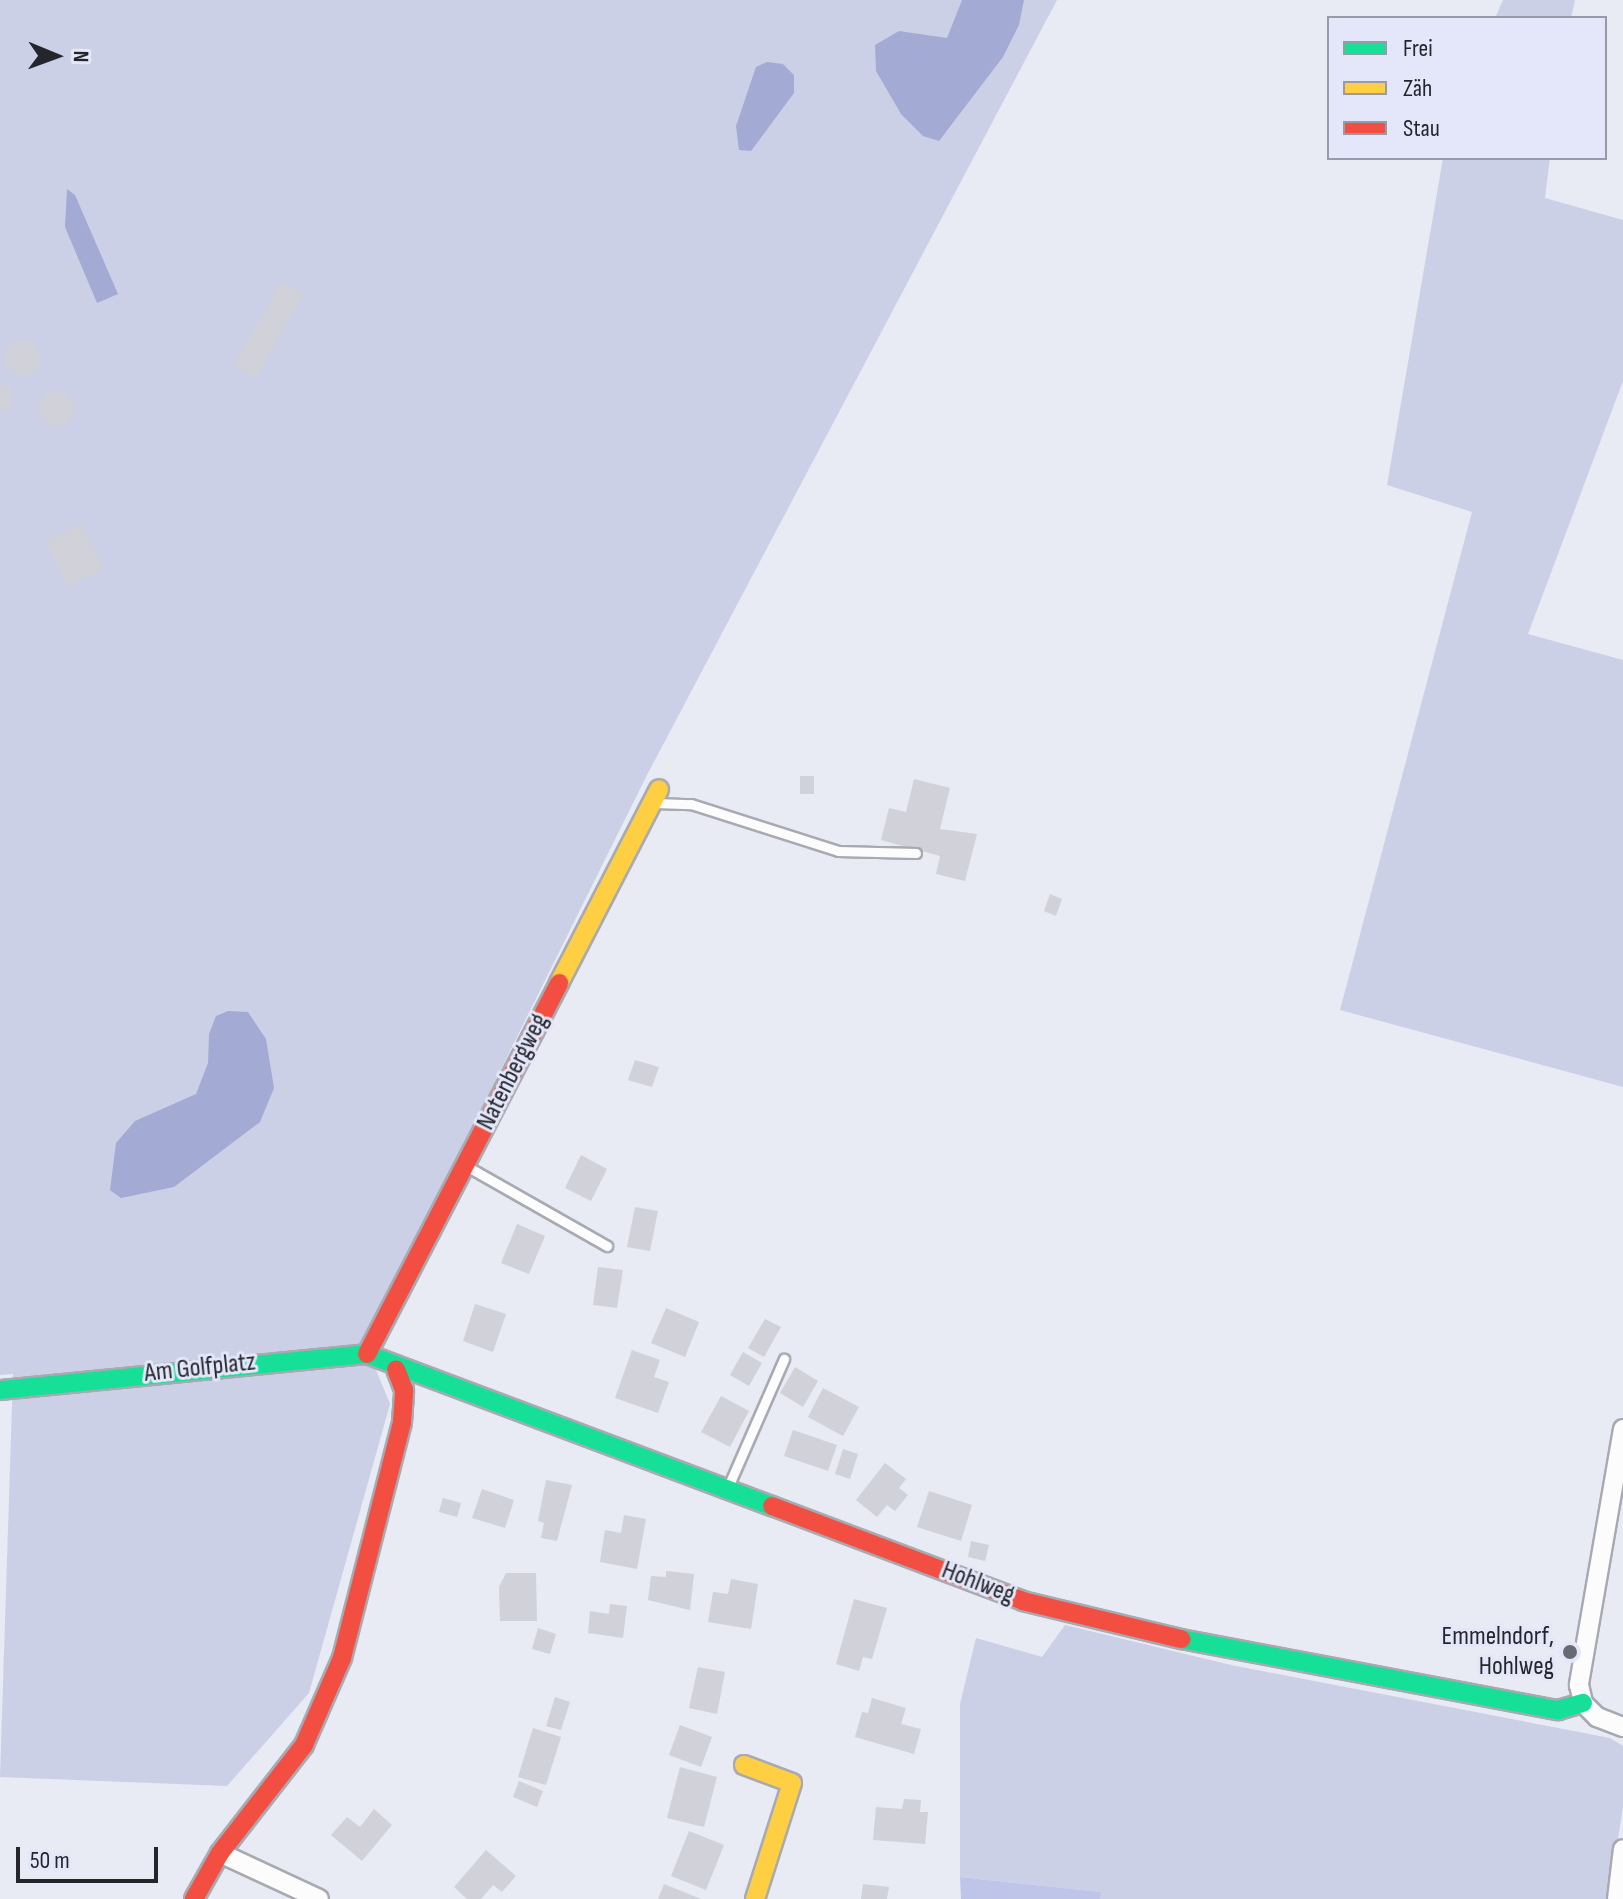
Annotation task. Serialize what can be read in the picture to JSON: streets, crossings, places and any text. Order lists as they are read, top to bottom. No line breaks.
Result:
{"streets":{"street":["Natenbergweg","Am Golfplatz","Hohlweg"]},"crossings":[["Natenbergweg","Am Golfplatz"],["Am Golfplatz","Hohlweg"]],"places":["Emmelndorf, Hohlweg"],"legend":["Frei","Zäh","Stau"],"scale_bar":"50 m","north":"right"}
